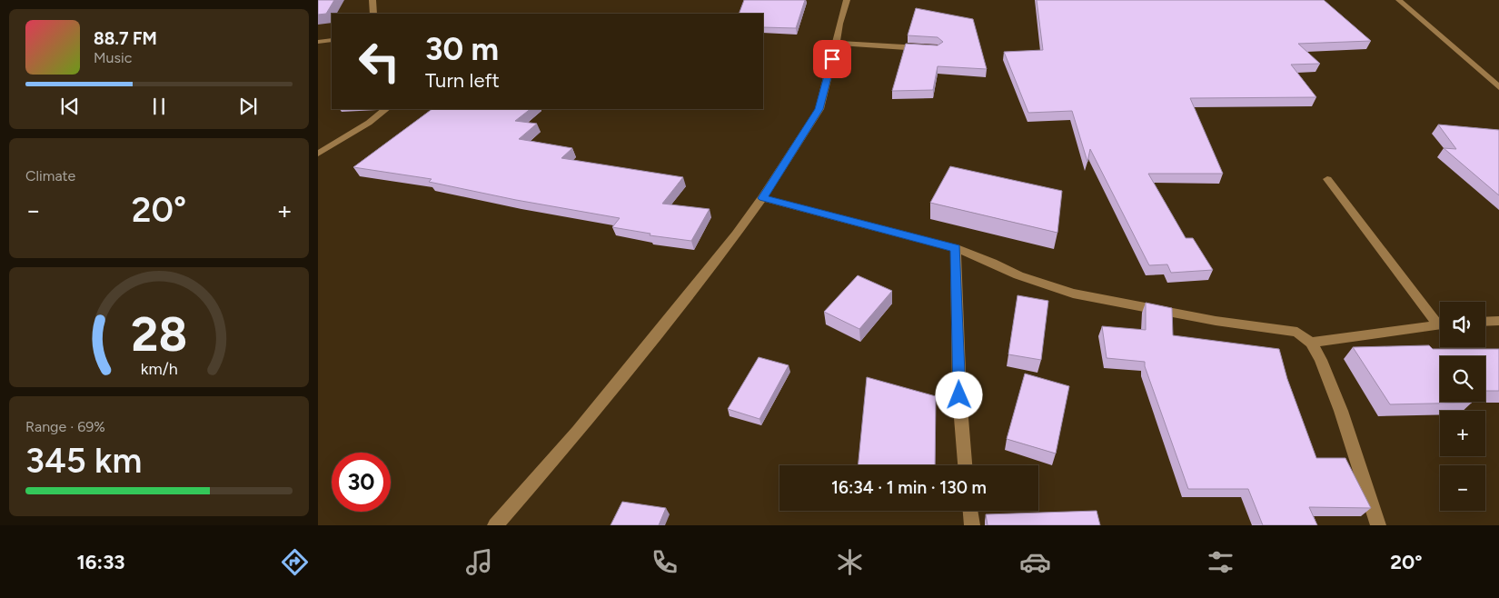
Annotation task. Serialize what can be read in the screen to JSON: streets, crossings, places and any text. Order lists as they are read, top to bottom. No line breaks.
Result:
{"page":{"turn":["30 m","Turn left"],"song":["88.7 FM","Music"],"tile":["Climate",["Range · 69%","345 km"]],"heat":["−","20°","+"],"map_buttons":["+","−"],"limit":"30","trip":"16:34 · 1 min · 130 m","tabs":["16:33","20°"],"gauge":["28","km/h"]}}
